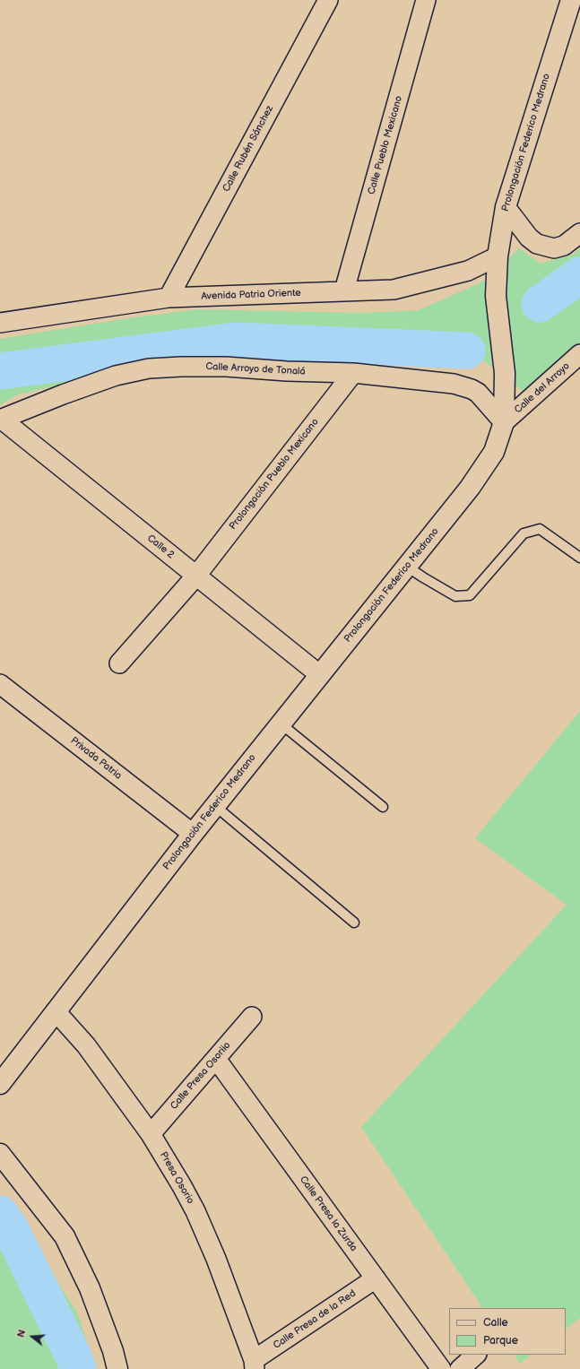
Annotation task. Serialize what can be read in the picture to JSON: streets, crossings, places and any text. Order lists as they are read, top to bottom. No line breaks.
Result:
{"streets":{"street":["Prolongación Federico Medrano","Calle Pueblo Mexicano","Calle Rubén Sánchez","Avenida Patria Oriente","Calle Arroyo de Tonalá","Calle del Arroyo","Prolongación Pueblo Mexicano","Calle 2","Privada Patria","Calle Presa Osoriio","Presa Osorio","Calle Presa la Zurda","Calle Presa de la Red"]},"crossings":[["Prolongación Federico Medrano","Avenida Patria Oriente"],["Prolongación Federico Medrano","Calle Arroyo de Tonalá"],["Prolongación Federico Medrano","Calle del Arroyo"],["Prolongación Federico Medrano","Calle 2"],["Prolongación Federico Medrano","Privada Patria"],["Prolongación Federico Medrano","Presa Osorio"],["Calle Pueblo Mexicano","Avenida Patria Oriente"],["Calle Rubén Sánchez","Avenida Patria Oriente"],["Calle Arroyo de Tonalá","Calle del Arroyo"],["Calle Arroyo de Tonalá","Prolongación Pueblo Mexicano"],["Calle Arroyo de Tonalá","Calle 2"],["Prolongación Pueblo Mexicano","Calle 2"],["Calle Presa Osoriio","Presa Osorio"],["Calle Presa Osoriio","Calle Presa la Zurda"],["Presa Osorio","Calle Presa de la Red"],["Calle Presa la Zurda","Calle Presa de la Red"]],"legend":["Calle","Parque"],"north":"left"}
